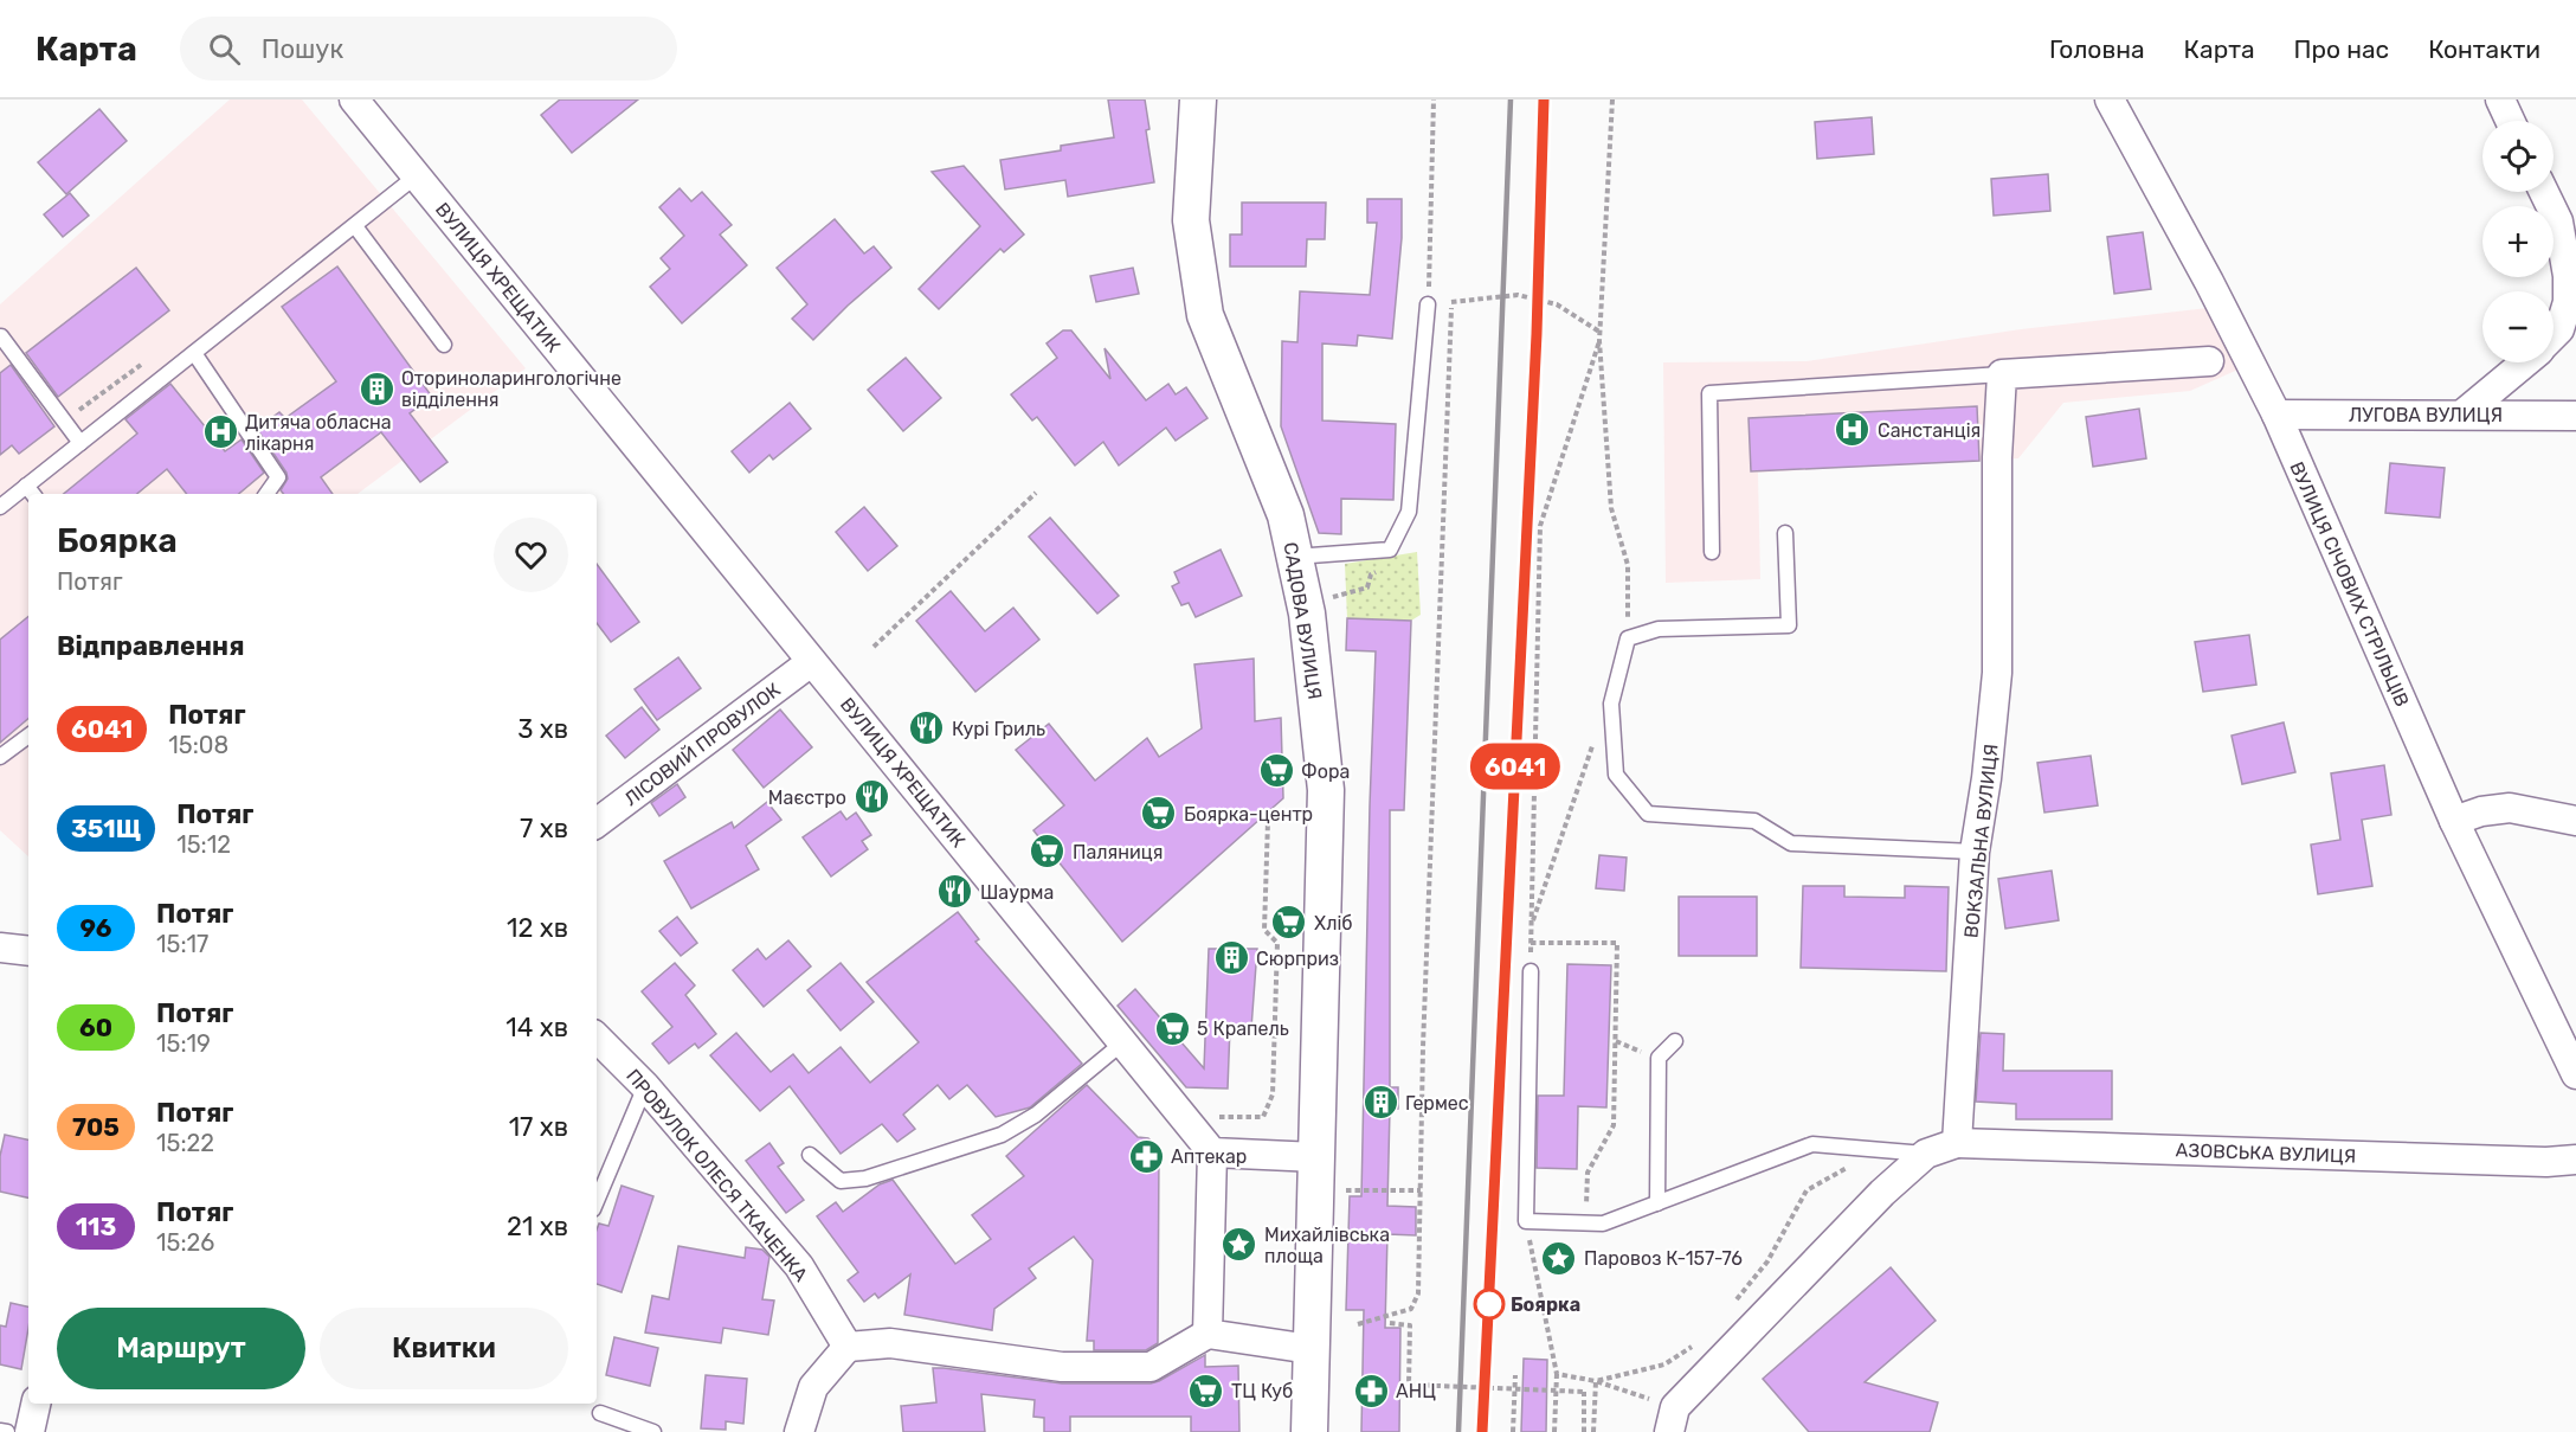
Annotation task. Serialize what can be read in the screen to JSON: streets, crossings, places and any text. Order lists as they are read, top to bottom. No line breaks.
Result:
{"streets":{"street":["ВУЛИЦЯ ХРЕЩАТИК","ЛУГОВА ВУЛИЦЯ","ВУЛИЦЯ СІЧОВИХ СТРІЛЬЦІВ","САДОВА ВУЛИЦЯ","ЛІСОВИЙ ПРОВУЛОК","ВОКЗАЛЬНА ВУЛИЦЯ","АЗОВСЬКА ВУЛИЦЯ","ПРОВУЛОК ОЛЕСЯ ТКАЧЕНКА"]},"crossings":[["ВУЛИЦЯ ХРЕЩАТИК","ЛІСОВИЙ ПРОВУЛОК"],["ЛУГОВА ВУЛИЦЯ","ВУЛИЦЯ СІЧОВИХ СТРІЛЬЦІВ"],["ВОКЗАЛЬНА ВУЛИЦЯ","АЗОВСЬКА ВУЛИЦЯ"]],"places":{"building":["Оториноларингологічне відділення","Сюрприз","Гермес"],"hospital":["Санстанція","Дитяча обласна лікарня"],"restaurant":["Курі Гриль","Маєстро","Шаурма"],"supermarket":["Фора","Боярка-центр","Паляниця","Хліб","5 Крапель","ТЦ Куб"],"pharmacy":["Аптекар","АНЦ"],"place":["Михайлівська площа","Паровоз К-157-76"],"other":["Боярка"]},"page":{"header":"Карта","search":"Пошук","nav":["Головна","Карта","Про нас","Контакти"],"on_map":"6041","map_buttons":["+","−"],"heading":[["Боярка","Потяг"],"Відправлення"],"list":[{"mark":"6041","name":"Потяг","note":"15:08","value":"3 хв"},{"mark":"351Щ","name":"Потяг","note":"15:12","value":"7 хв"},{"mark":"96","name":"Потяг","note":"15:17","value":"12 хв"},{"mark":"60","name":"Потяг","note":"15:19","value":"14 хв"},{"mark":"705","name":"Потяг","note":"15:22","value":"17 хв"},{"mark":"113","name":"Потяг","note":"15:26","value":"21 хв"}],"buttons":["Маршрут","Квитки"]}}
